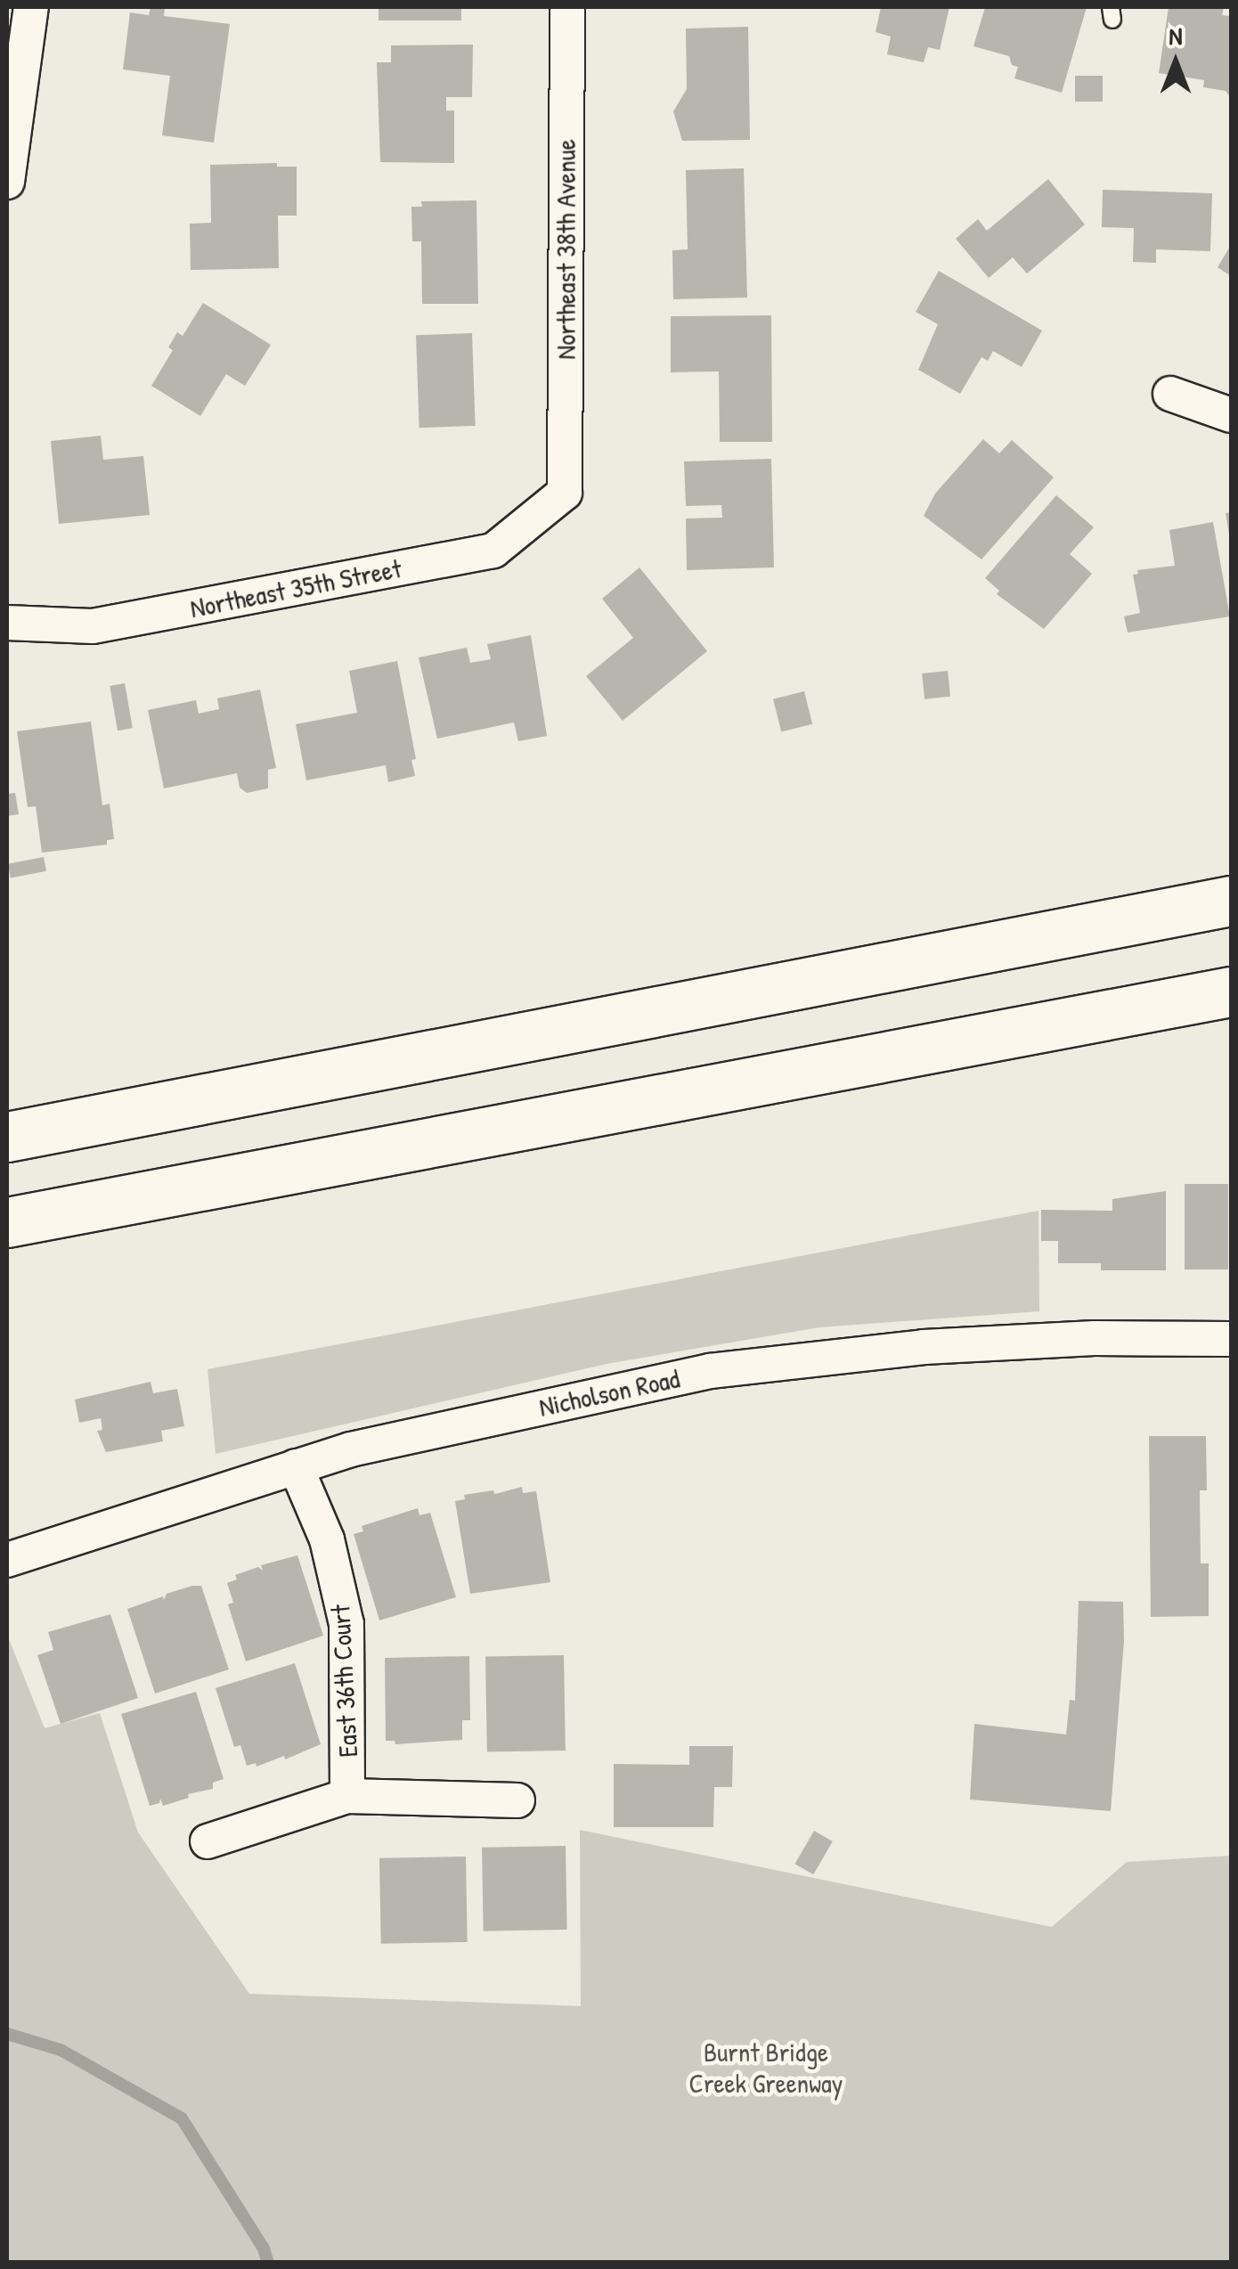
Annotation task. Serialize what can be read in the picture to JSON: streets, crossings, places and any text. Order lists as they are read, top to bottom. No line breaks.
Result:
{"streets":{"street":["Northeast 38th Avenue","Northeast 35th Street","Nicholson Road","East 36th Court"]},"crossings":[["Northeast 38th Avenue","Northeast 35th Street"],["Nicholson Road","East 36th Court"]],"parks":["Burnt Bridge Creek Greenway"],"north":"top"}
